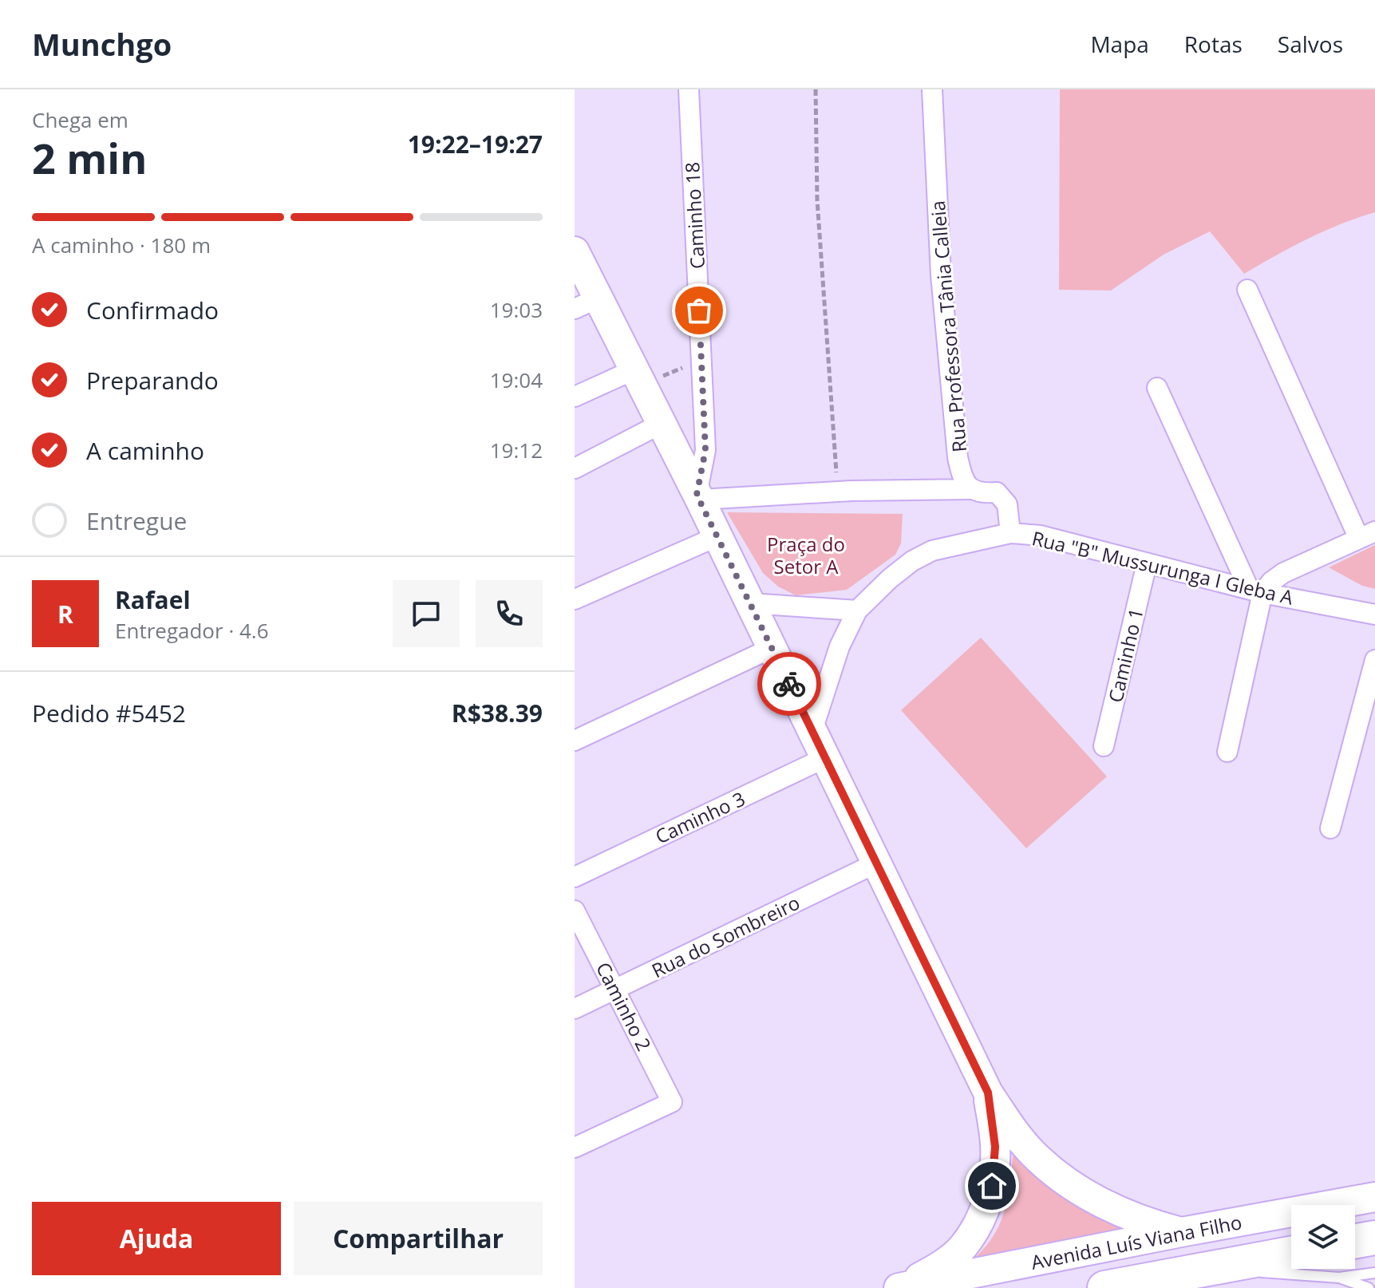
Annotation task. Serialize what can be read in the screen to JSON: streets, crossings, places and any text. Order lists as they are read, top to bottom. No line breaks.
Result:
{"streets":{"highway":["Avenida Luís Viana Filho"],"street":["Caminho 18","Rua Professora Tânia Calleia","Rua \"B\" Mussurunga I Gleba A","Caminho 1","Caminho 3","Rua do Sombreiro","Caminho 2"]},"crossings":[["Rua \"B\" Mussurunga I Gleba A","Caminho 1"],["Rua do Sombreiro","Caminho 2"]],"parks":["Praça do Setor A"],"page":{"header":"Munchgo","nav":["Mapa","Rotas","Salvos"],"heading":["2 min","Chega em","19:22–19:27"],"panel":["Rafael","Entregador · 4.6","Pedido #5452","R$38.39"],"bar":"A caminho · 180 m","list":[["Confirmado","19:03"],["Preparando","19:04"],["A caminho","19:12"],"Entregue"],"round":"R","buttons":["Ajuda","Compartilhar"]}}
